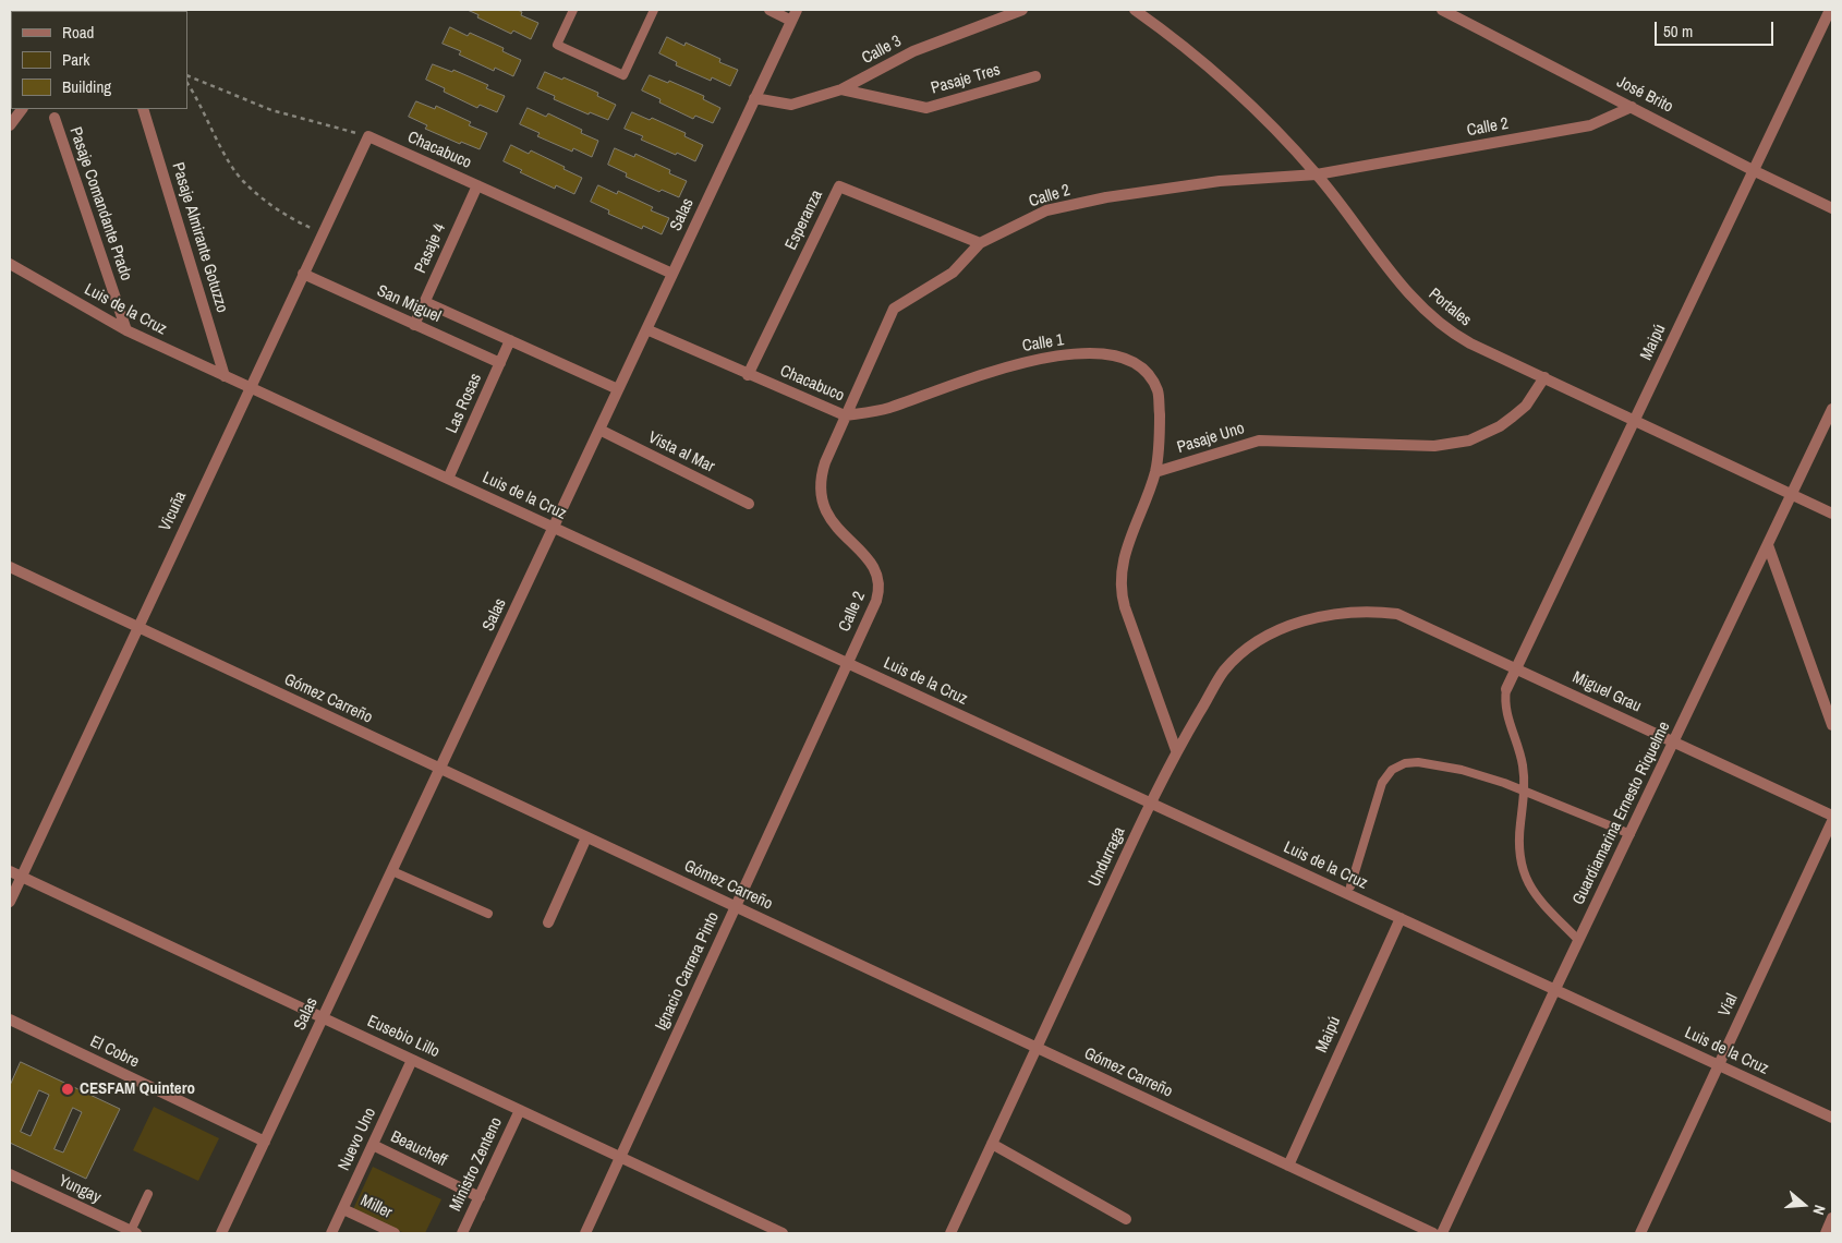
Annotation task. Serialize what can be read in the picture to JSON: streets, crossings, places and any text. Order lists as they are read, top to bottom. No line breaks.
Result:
{"streets":{"street":["Calle 3","Pasaje Tres","José Brito","Calle 2","Chacabuco","Pasaje Comandante Prado","Salas","Esperanza","Pasaje Almirante Gotuzzo","Pasaje 4","San Miguel","Portales","Luis de la Cruz","Maipú","Calle 1","Las Rosas","Pasaje Uno","Vista al Mar","Vicuña","Miguel Grau","Gómez Carreño","Guardiamarina Ernesto Riquelme","Undurraga","Ignacio Carrera Pinto","Vial","Eusebio Lillo","El Cobre","Nuevo Uno","Beaucheff","Ministro Zenteno","Yungay","Miller"]},"crossings":[["Calle 3","Pasaje Tres"],["Calle 3","Salas"],["José Brito","Calle 2"],["José Brito","Maipú"],["Calle 2","Chacabuco"],["Calle 2","Esperanza"],["Calle 2","Portales"],["Calle 2","Luis de la Cruz"],["Calle 2","Calle 1"],["Calle 2","Ignacio Carrera Pinto"],["Chacabuco","Salas"],["Chacabuco","Esperanza"],["Chacabuco","Pasaje 4"],["Chacabuco","Calle 1"],["Chacabuco","Vicuña"],["Pasaje Comandante Prado","Luis de la Cruz"],["Salas","San Miguel"],["Salas","Luis de la Cruz"],["Salas","Vista al Mar"],["Salas","Gómez Carreño"],["Salas","Eusebio Lillo"],["Salas","El Cobre"],["Pasaje Almirante Gotuzzo","Luis de la Cruz"],["Pasaje 4","San Miguel"],["San Miguel","Las Rosas"],["San Miguel","Vicuña"],["Portales","Maipú"],["Portales","Pasaje Uno"],["Portales","Guardiamarina Ernesto Riquelme"],["Luis de la Cruz","Maipú"],["Luis de la Cruz","Las Rosas"],["Luis de la Cruz","Vicuña"],["Luis de la Cruz","Guardiamarina Ernesto Riquelme"],["Luis de la Cruz","Undurraga"],["Luis de la Cruz","Ignacio Carrera Pinto"],["Luis de la Cruz","Vial"],["Maipú","Miguel Grau"],["Maipú","Gómez Carreño"],["Calle 1","Pasaje Uno"],["Vicuña","Gómez Carreño"],["Vicuña","Eusebio Lillo"],["Miguel Grau","Guardiamarina Ernesto Riquelme"],["Miguel Grau","Undurraga"],["Gómez Carreño","Undurraga"],["Gómez Carreño","Ignacio Carrera Pinto"],["Ignacio Carrera Pinto","Eusebio Lillo"],["Eusebio Lillo","Nuevo Uno"],["Eusebio Lillo","Ministro Zenteno"],["Nuevo Uno","Beaucheff"],["Nuevo Uno","Miller"],["Beaucheff","Ministro Zenteno"]],"places":["CESFAM Quintero"],"legend":["Road","Park","Building"],"scale_bar":"50 m","north":"right"}
